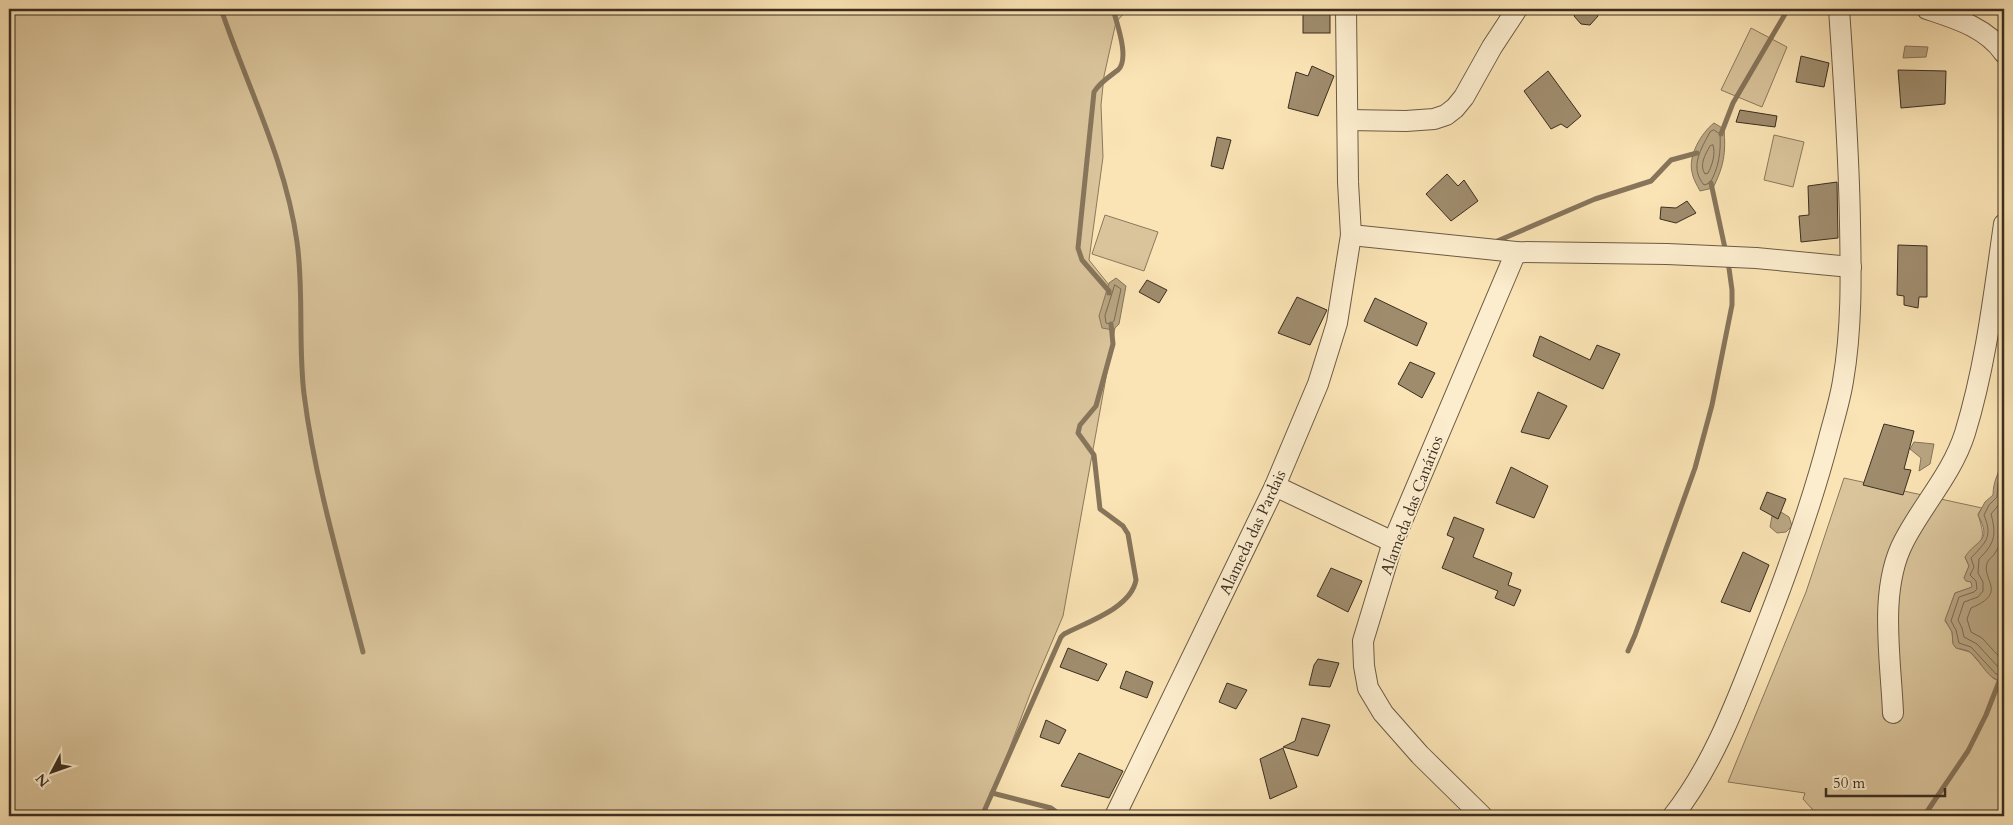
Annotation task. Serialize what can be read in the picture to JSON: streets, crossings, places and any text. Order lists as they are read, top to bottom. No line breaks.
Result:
{"streets":{"street":["Alameda das Canários","Alameda das Pardais"]},"scale_bar":"50 m","north":"bottom left"}
